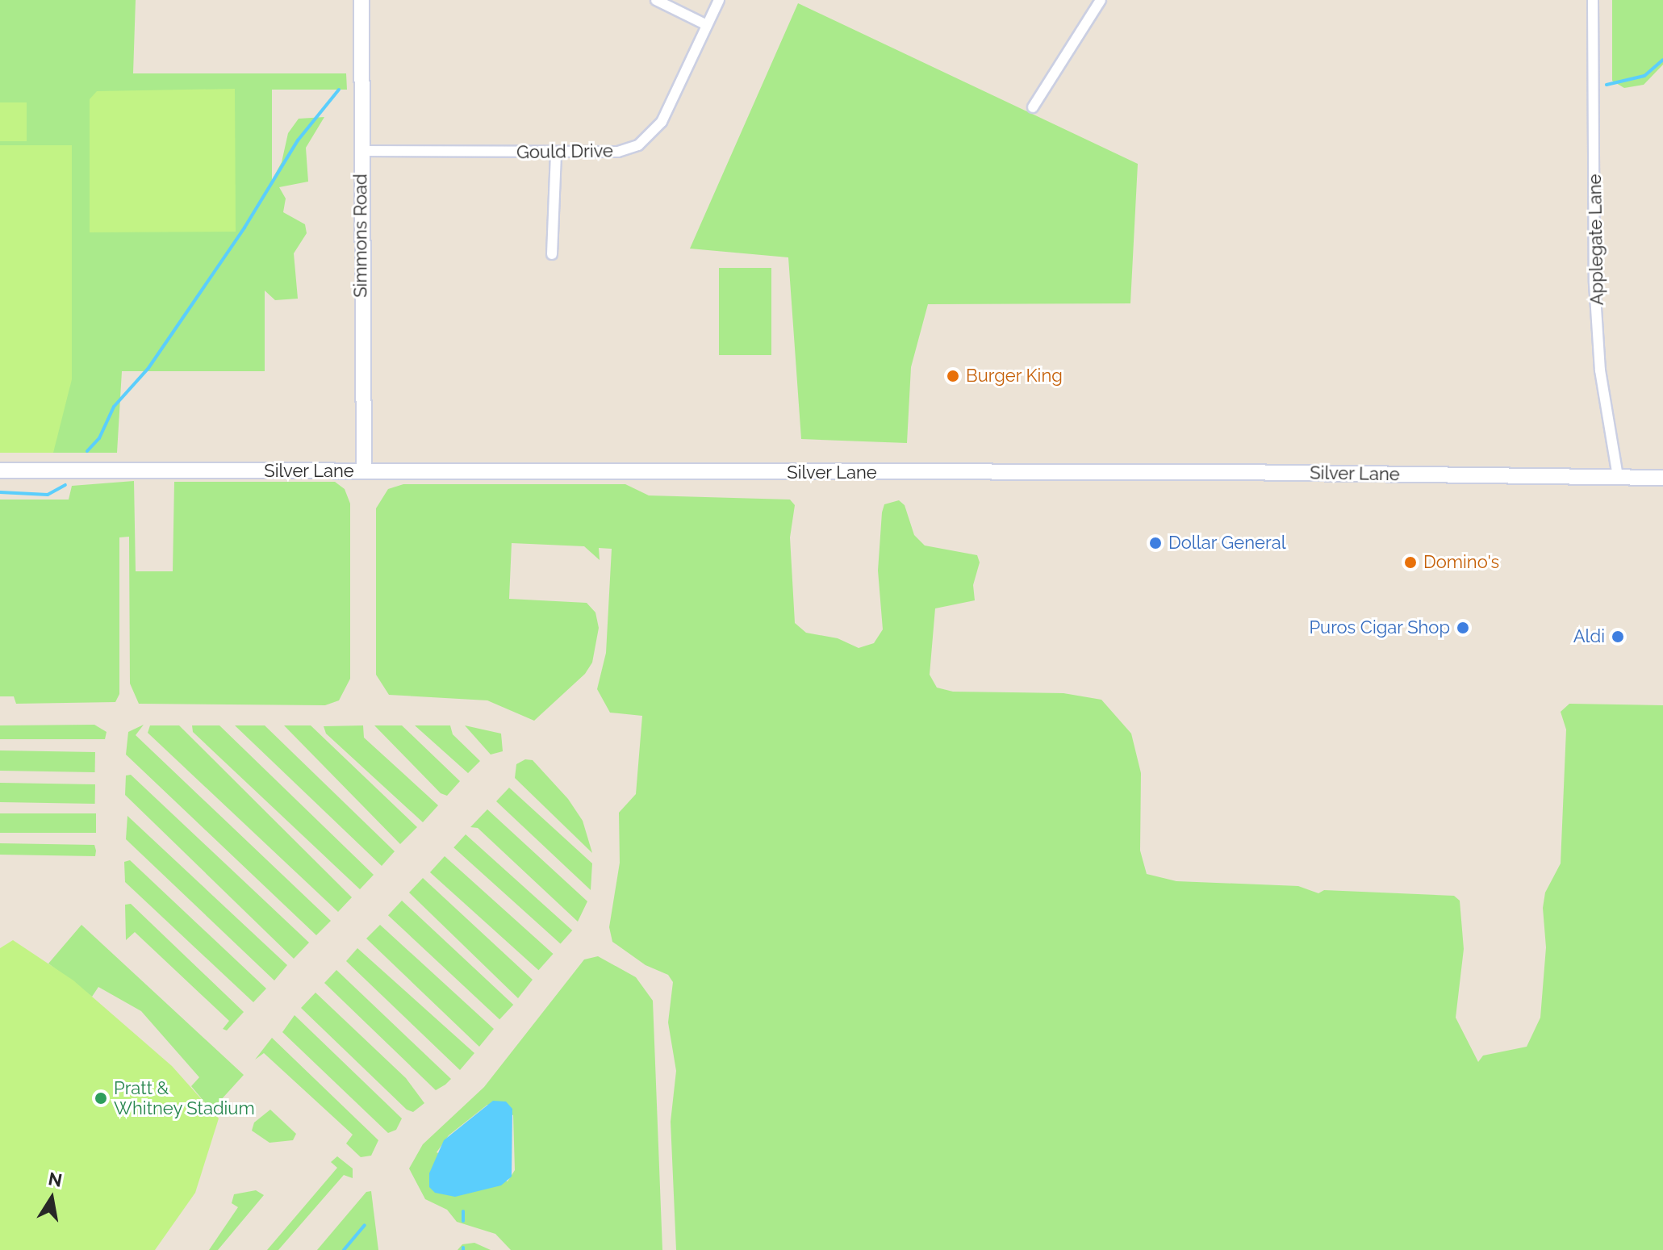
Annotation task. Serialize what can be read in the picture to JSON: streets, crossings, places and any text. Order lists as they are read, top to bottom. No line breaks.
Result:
{"streets":{"main road":["Simmons Road","Silver Lane"],"street":["Gould Drive","Applegate Lane"]},"crossings":[["Gould Drive","Simmons Road"],["Simmons Road","Silver Lane"],["Applegate Lane","Silver Lane"]],"places":["Burger King","Dollar General","Domino's","Puros Cigar Shop","Aldi","Pratt & Whitney Stadium"],"north":"top"}
